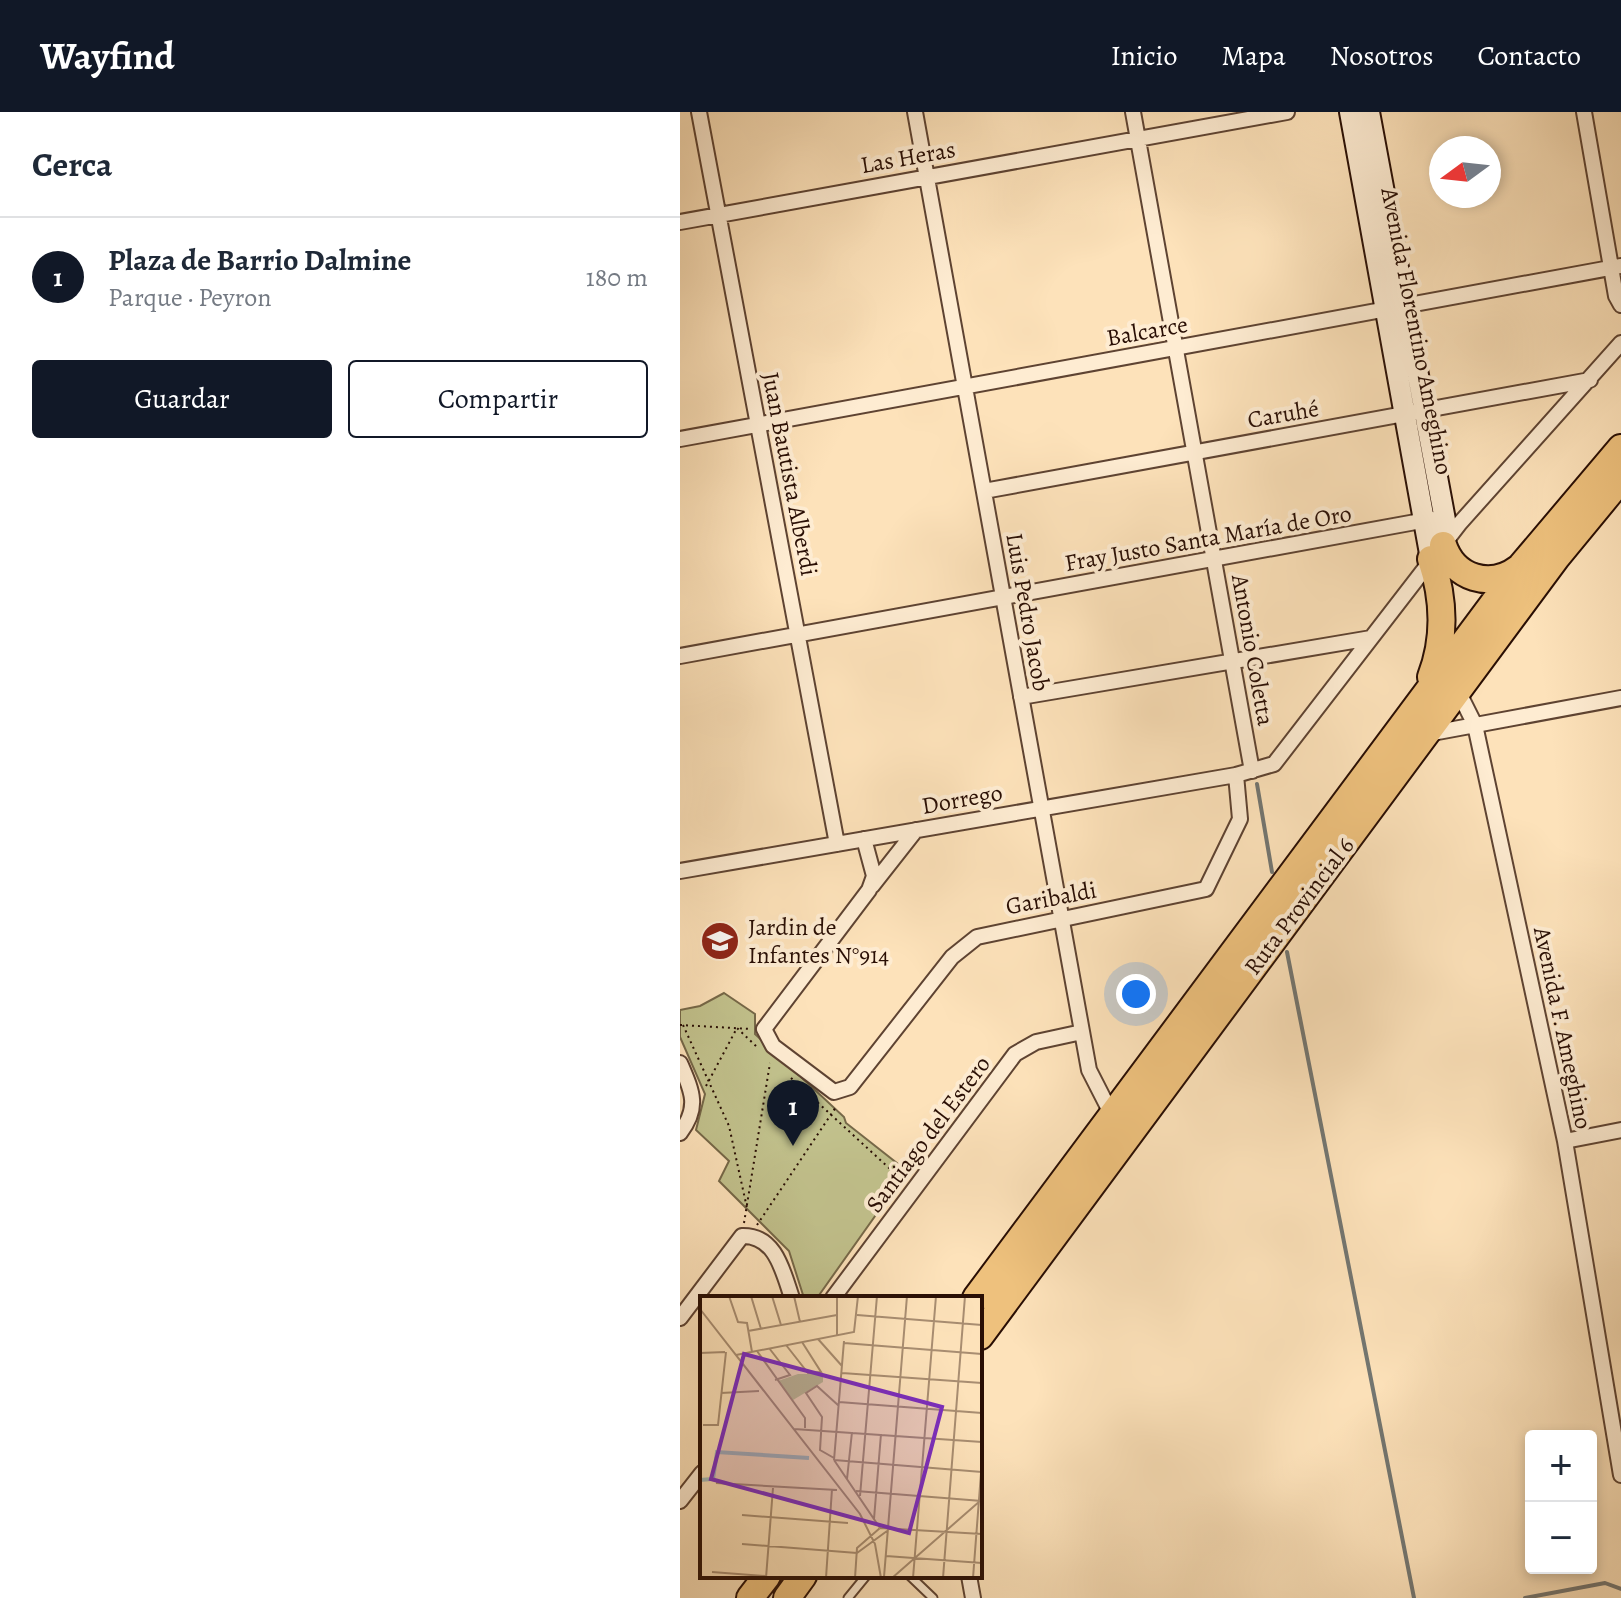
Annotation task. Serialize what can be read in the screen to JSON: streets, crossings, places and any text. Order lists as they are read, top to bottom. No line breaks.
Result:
{"streets":{"highway":["Ruta Provincial 6"],"main road":["Avenida Florentino Ameghino"],"street":["Las Heras","Balcarce","Caruhé","Juan Bautista Alberdi","Fray Justo Santa María de Oro","Luis Pedro Jacob","Antonio Coletta","Dorrego","Garibaldi","Avenida F. Ameghino","Santiago del Estero"]},"crossings":[["Las Heras","Juan Bautista Alberdi"],["Las Heras","Luis Pedro Jacob"],["Las Heras","Antonio Coletta"],["Balcarce","Avenida Florentino Ameghino"],["Balcarce","Juan Bautista Alberdi"],["Balcarce","Luis Pedro Jacob"],["Balcarce","Antonio Coletta"],["Avenida Florentino Ameghino","Caruhé"],["Avenida Florentino Ameghino","Fray Justo Santa María de Oro"],["Avenida Florentino Ameghino","Dorrego"],["Caruhé","Luis Pedro Jacob"],["Caruhé","Antonio Coletta"],["Caruhé","Dorrego"],["Juan Bautista Alberdi","Fray Justo Santa María de Oro"],["Juan Bautista Alberdi","Dorrego"],["Fray Justo Santa María de Oro","Luis Pedro Jacob"],["Fray Justo Santa María de Oro","Antonio Coletta"],["Fray Justo Santa María de Oro","Dorrego"],["Luis Pedro Jacob","Dorrego"],["Luis Pedro Jacob","Garibaldi"],["Luis Pedro Jacob","Ruta Provincial 6"],["Luis Pedro Jacob","Santiago del Estero"],["Antonio Coletta","Dorrego"],["Dorrego","Garibaldi"],["Ruta Provincial 6","Avenida F. Ameghino"]],"places":{"school or university":["Jardin de Infantes N°914"]},"north":"left","page":{"header":"Wayfind","nav":["Inicio","Mapa","Nosotros","Contacto"],"heading":"Cerca","list":[{"mark":"1","name":"Plaza de Barrio Dalmine","note":"Parque · Peyron","value":"180 m"}],"buttons":["Guardar","Compartir"],"pins":"1","map_buttons":["+","−"]}}
